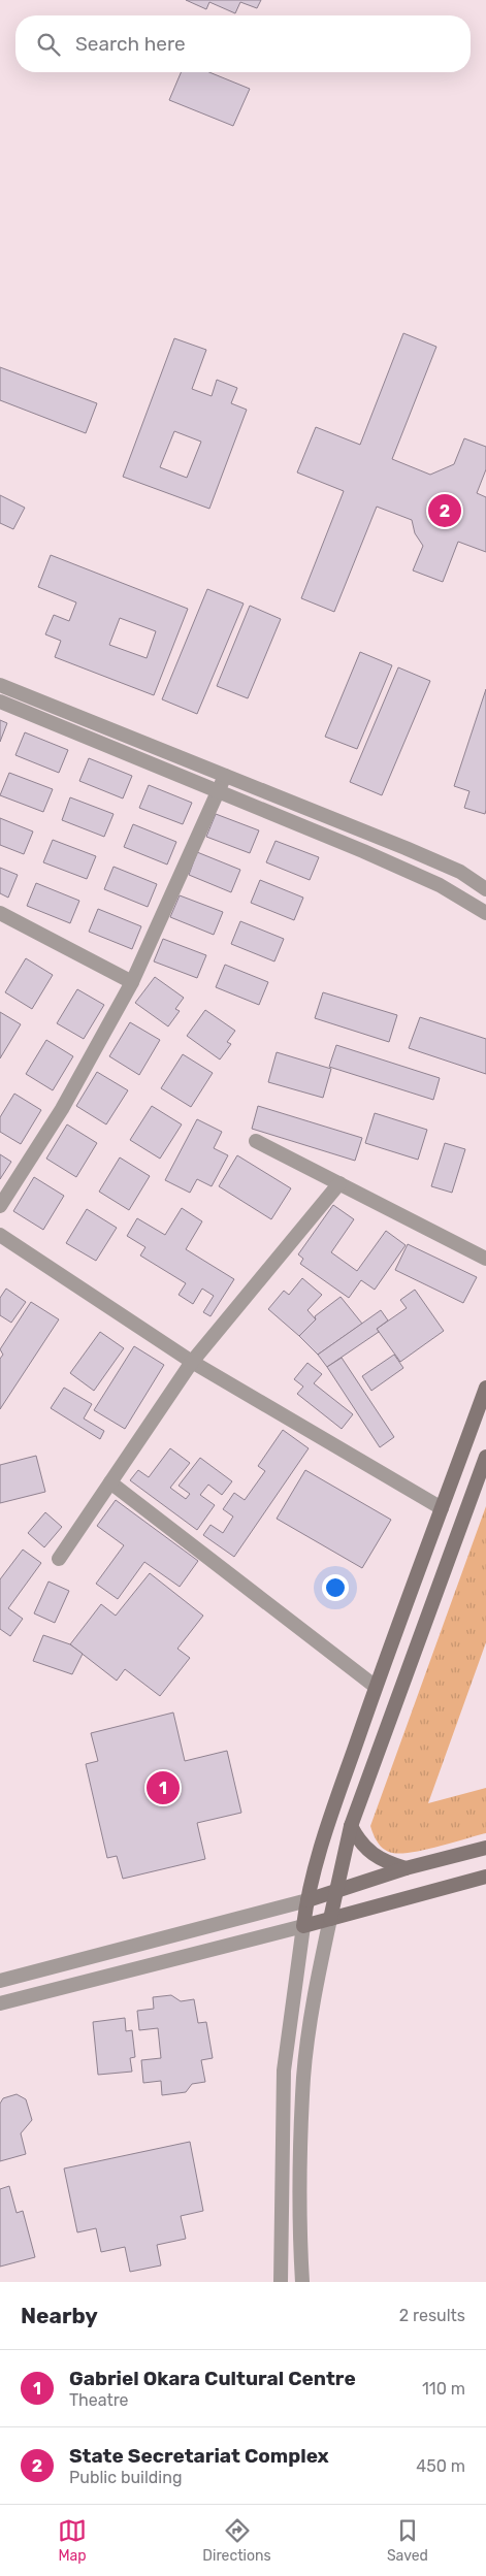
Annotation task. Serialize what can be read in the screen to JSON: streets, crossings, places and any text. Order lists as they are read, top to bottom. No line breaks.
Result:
{"page":{"search":"Search here","pins":["2","1"],"heading":["Nearby","2 results"],"list":[{"mark":"1","name":"Gabriel Okara Cultural Centre","note":"Theatre","value":"110 m"},{"mark":"2","name":"State Secretariat Complex","note":"Public building","value":"450 m"}],"nav":["Map","Directions","Saved"]}}
